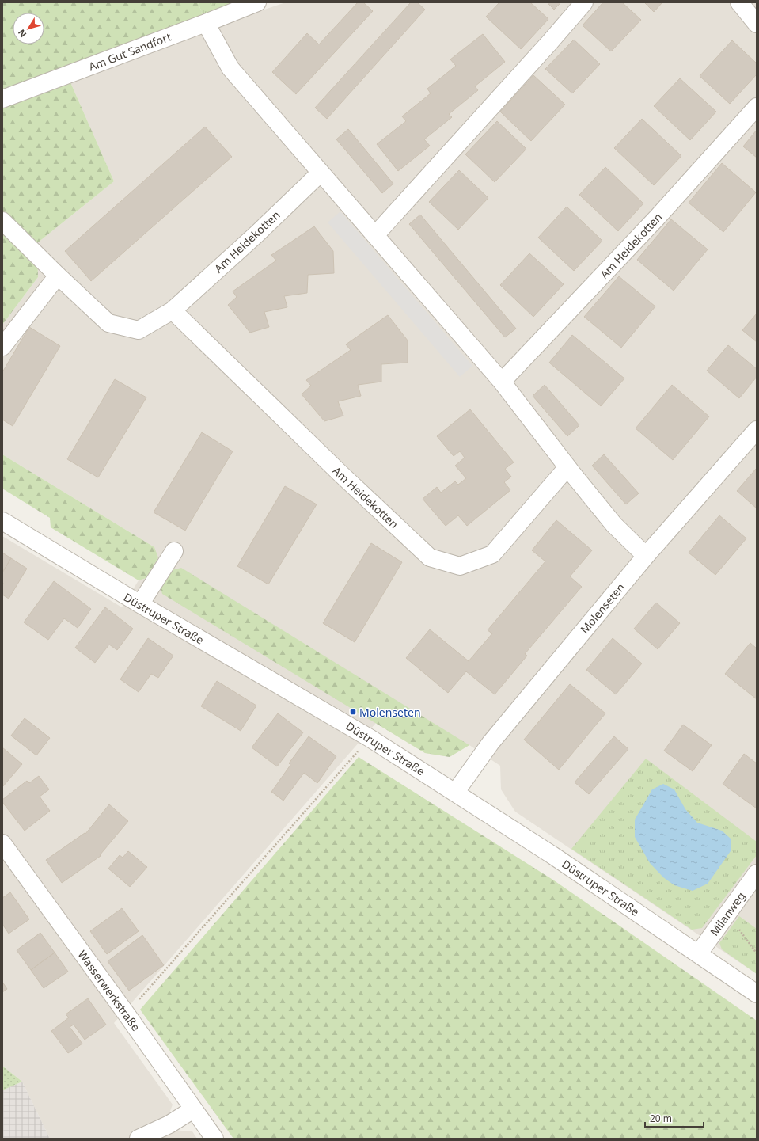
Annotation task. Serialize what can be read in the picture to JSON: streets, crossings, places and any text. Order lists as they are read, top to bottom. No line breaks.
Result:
{"streets":{"street":["Am Gut Sandfort","Am Heidekotten","Molenseten","Düstruper Straße","Milanweg","Wasserwerkstraße"]},"crossings":[["Molenseten","Düstruper Straße"],["Düstruper Straße","Milanweg"]],"places":{"transit":["Molenseten"]},"scale_bar":"20 m","north":"bottom left"}
